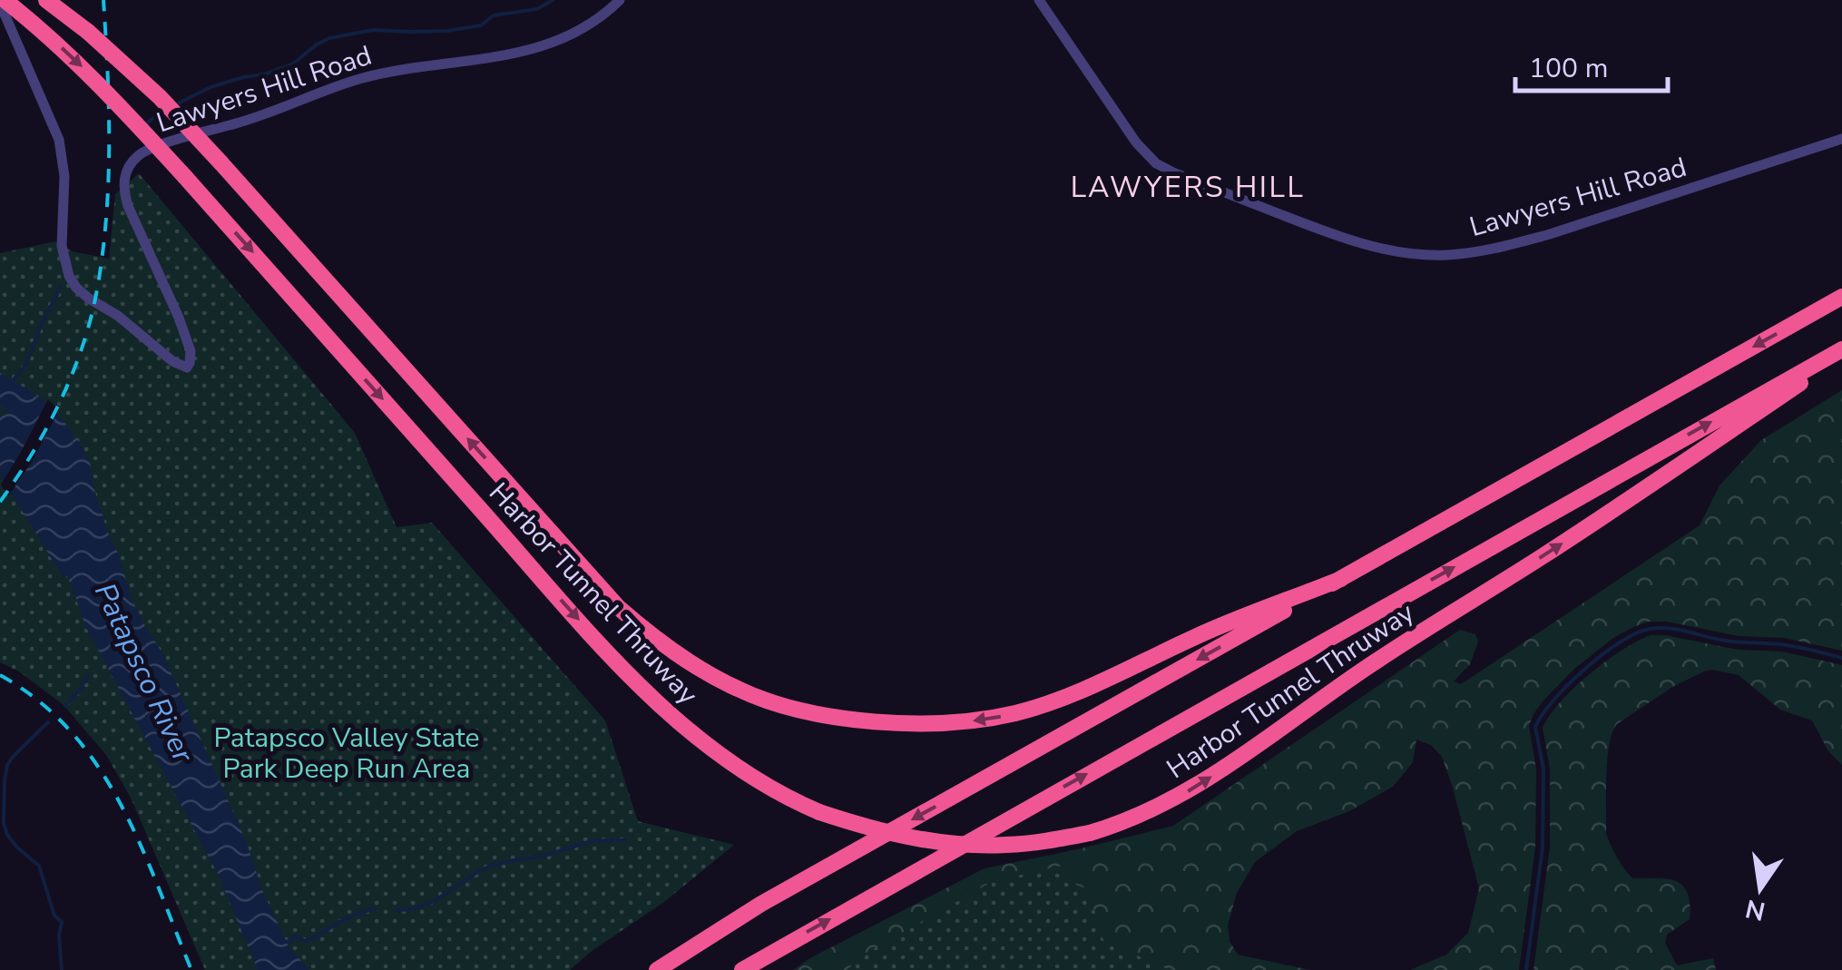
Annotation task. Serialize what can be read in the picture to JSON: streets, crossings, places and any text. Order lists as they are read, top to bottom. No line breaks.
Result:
{"streets":{"highway":["Harbor Tunnel Thruway"],"street":["Lawyers Hill Road"]},"crossings":[["Lawyers Hill Road","Harbor Tunnel Thruway"]],"districts":["LAWYERS HILL"],"water":["Patapsco River"],"parks":["Patapsco Valley State Park Deep Run Area"],"scale_bar":"100 m","north":"bottom"}
